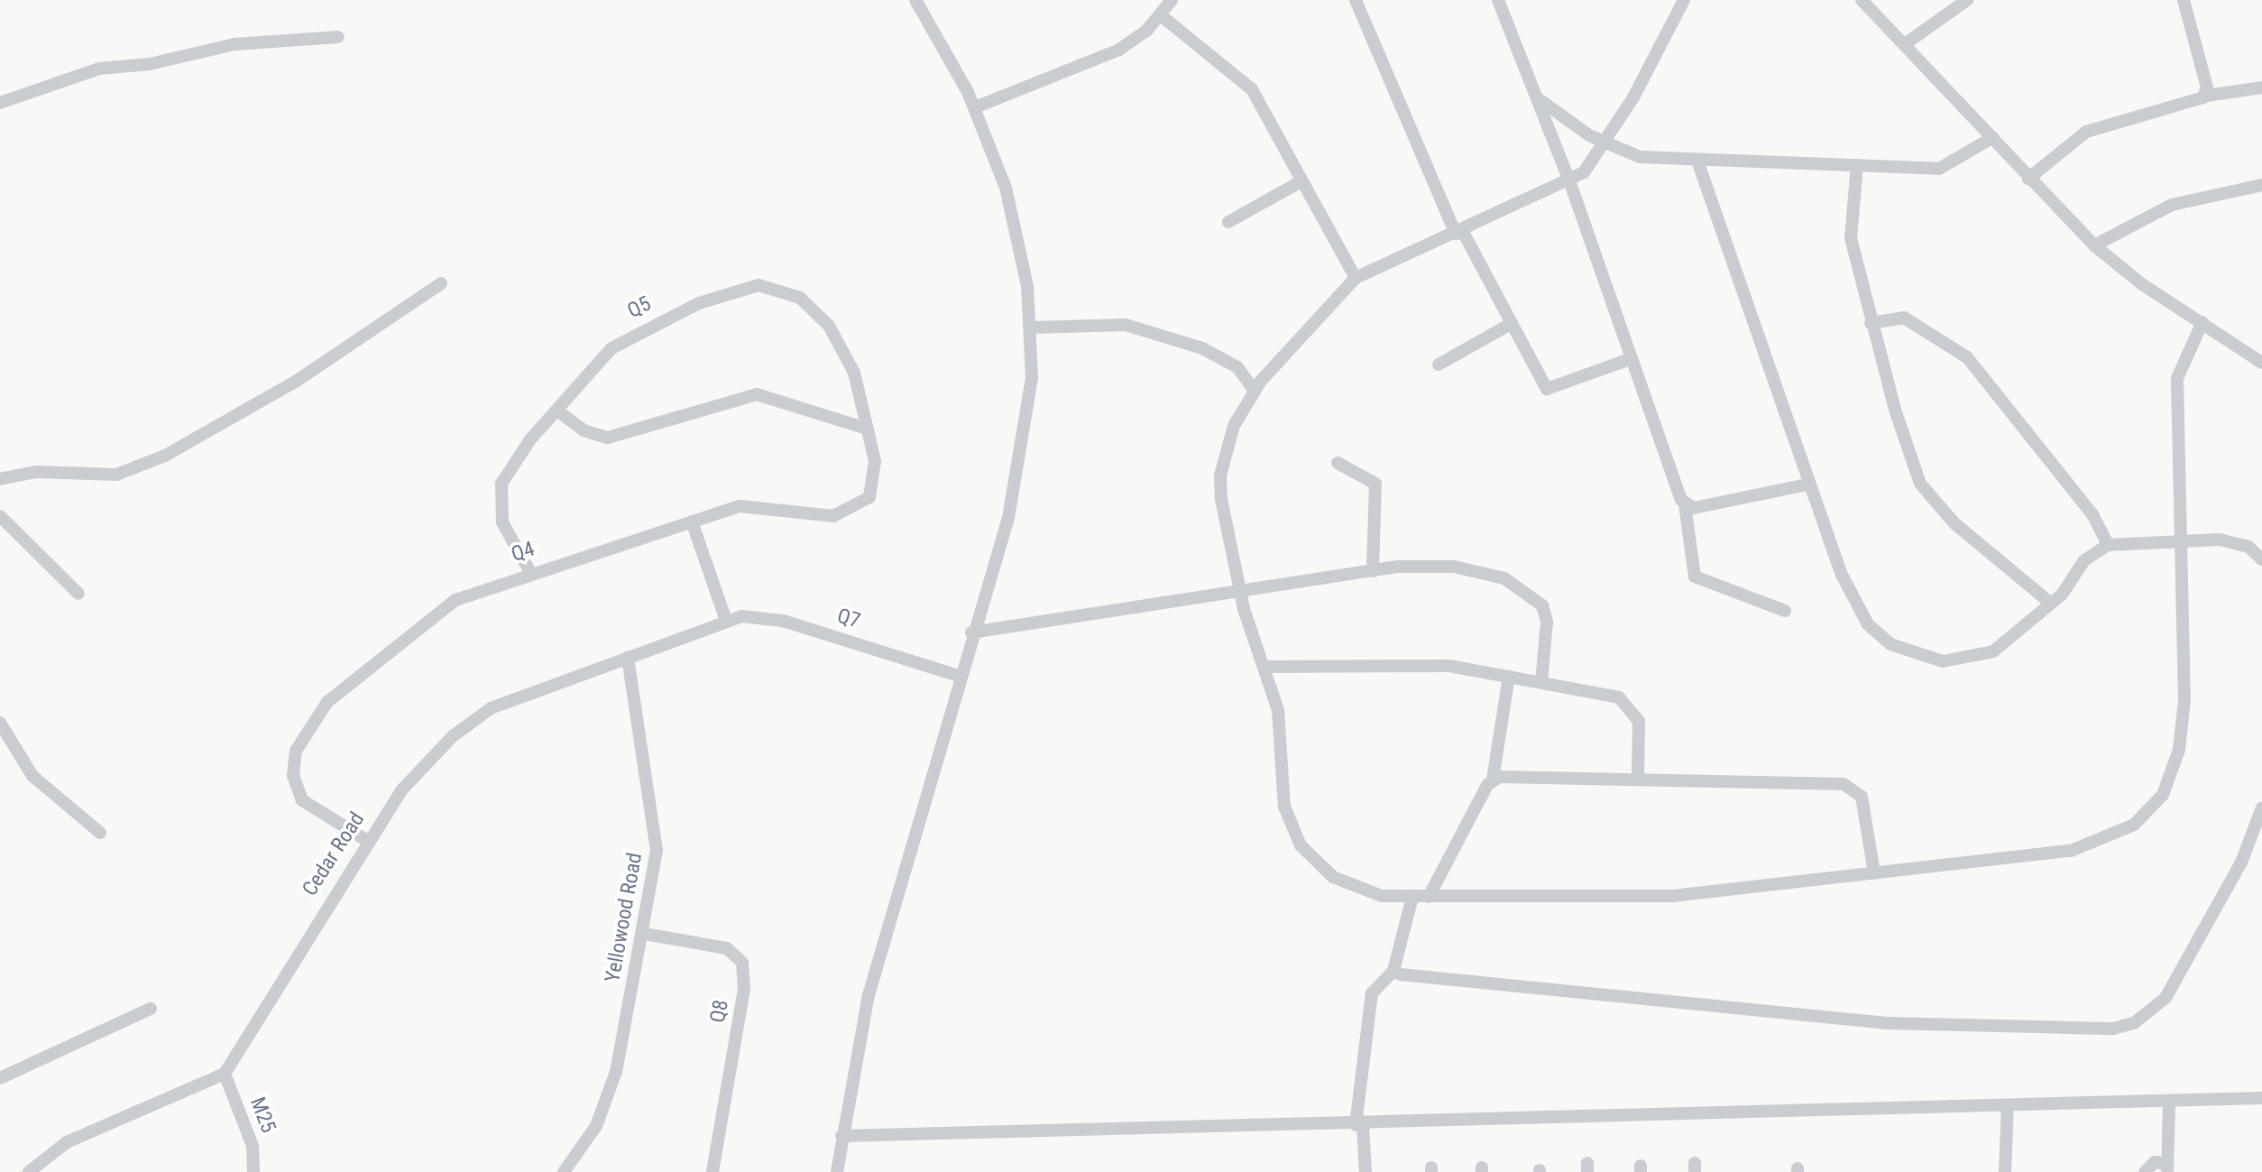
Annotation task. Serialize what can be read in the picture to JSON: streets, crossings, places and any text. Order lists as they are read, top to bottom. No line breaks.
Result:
{"streets":{"street":["Q5","Q4","Q7","Cedar Road","Yellowood Road","Q8","M25"]},"crossings":[["Q5","Q4"],["Q4","Cedar Road"],["Q7","Cedar Road"],["Cedar Road","Yellowood Road"],["Cedar Road","M25"],["Yellowood Road","Q8"]]}
